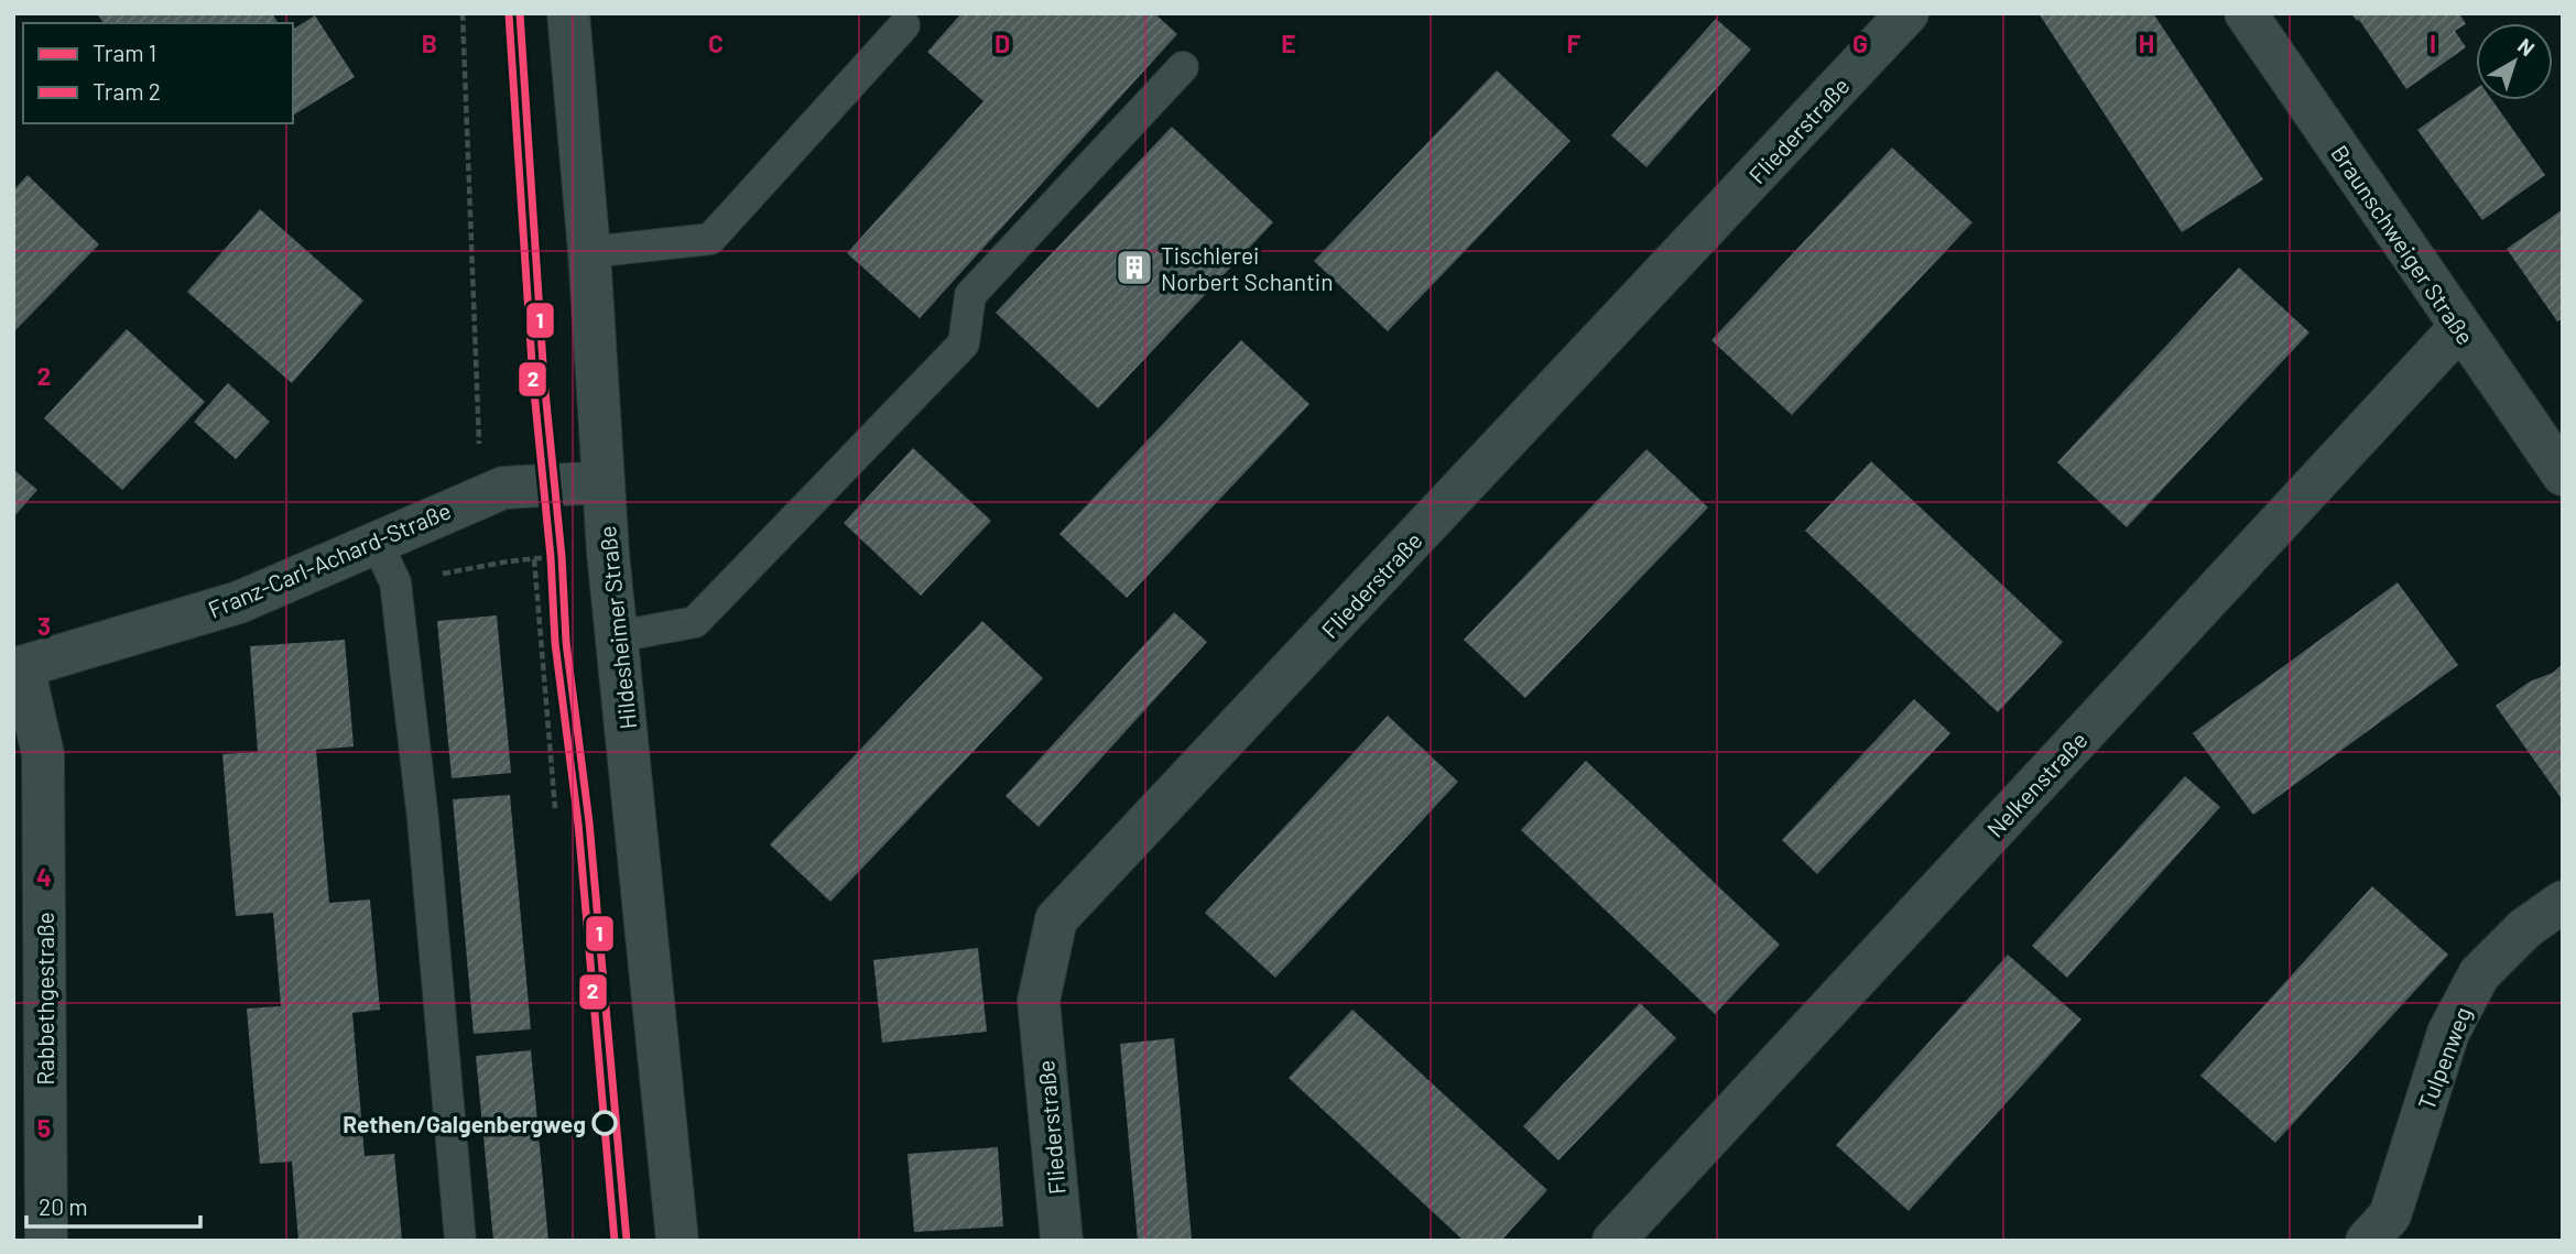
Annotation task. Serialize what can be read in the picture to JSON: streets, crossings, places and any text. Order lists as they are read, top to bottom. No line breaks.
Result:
{"streets":{"street":["Fliederstraße","Braunschweiger Straße","Franz-Carl-Achard-Straße","Hildesheimer Straße","Nelkenstraße","Rabbethgestraße","Tulpenweg"]},"crossings":[["Braunschweiger Straße","Nelkenstraße"],["Franz-Carl-Achard-Straße","Hildesheimer Straße"],["Franz-Carl-Achard-Straße","Rabbethgestraße"]],"places":{"building":["Tischlerei Norbert Schantin"],"other":["Rethen/Galgenbergweg"]},"lines":["tram line 1","tram line 2"],"legend":["Tram 1","Tram 2"],"scale_bar":"20 m","north":"top right","grid":{"columns":["B","C","D","E","F","G","H","I"],"rows":["2","3","4","5"]}}
